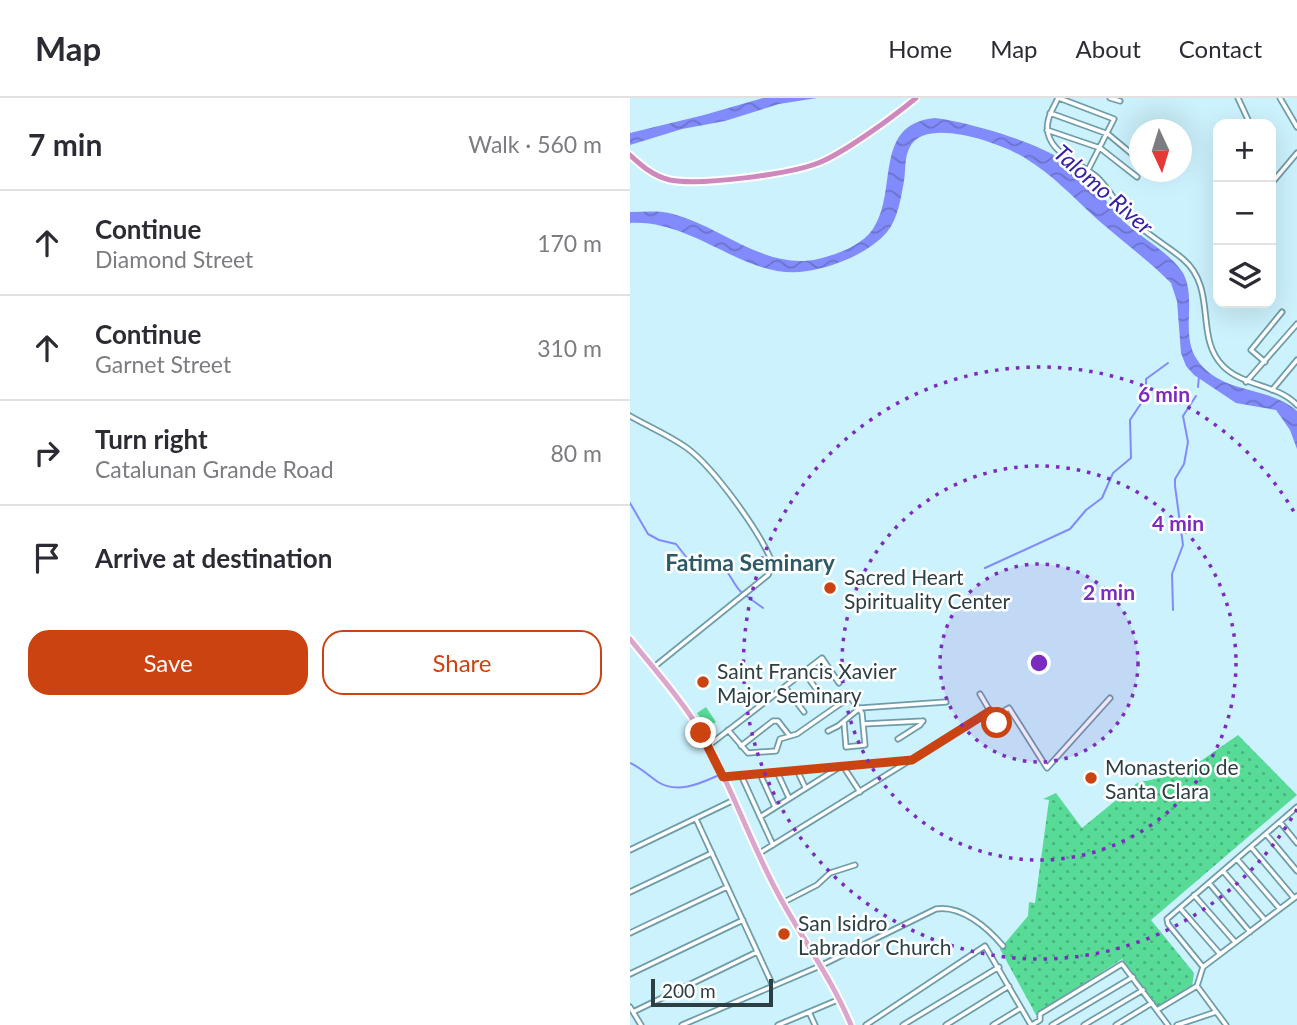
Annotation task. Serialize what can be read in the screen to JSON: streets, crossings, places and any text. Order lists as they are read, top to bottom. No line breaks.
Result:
{"districts":["Fatima Seminary"],"water":["Talomo River"],"places":["Sacred Heart Spirituality Center","Saint Francis Xavier Major Seminary","Monasterio de Santa Clara","San Isidro Labrador Church"],"scale_bar":"200 m","north":"bottom","page":{"header":"Map","nav":["Home","Map","About","Contact"],"heading":["7 min","Walk · 560 m"],"map_buttons":["+","−"],"list":[["Continue","Diamond Street","170 m"],["Continue","Garnet Street","310 m"],["Turn right","Catalunan Grande Road","80 m"],"Arrive at destination"],"buttons":["Save","Share"],"scale":"200 m"},"rings":["6 min","4 min","2 min"]}
